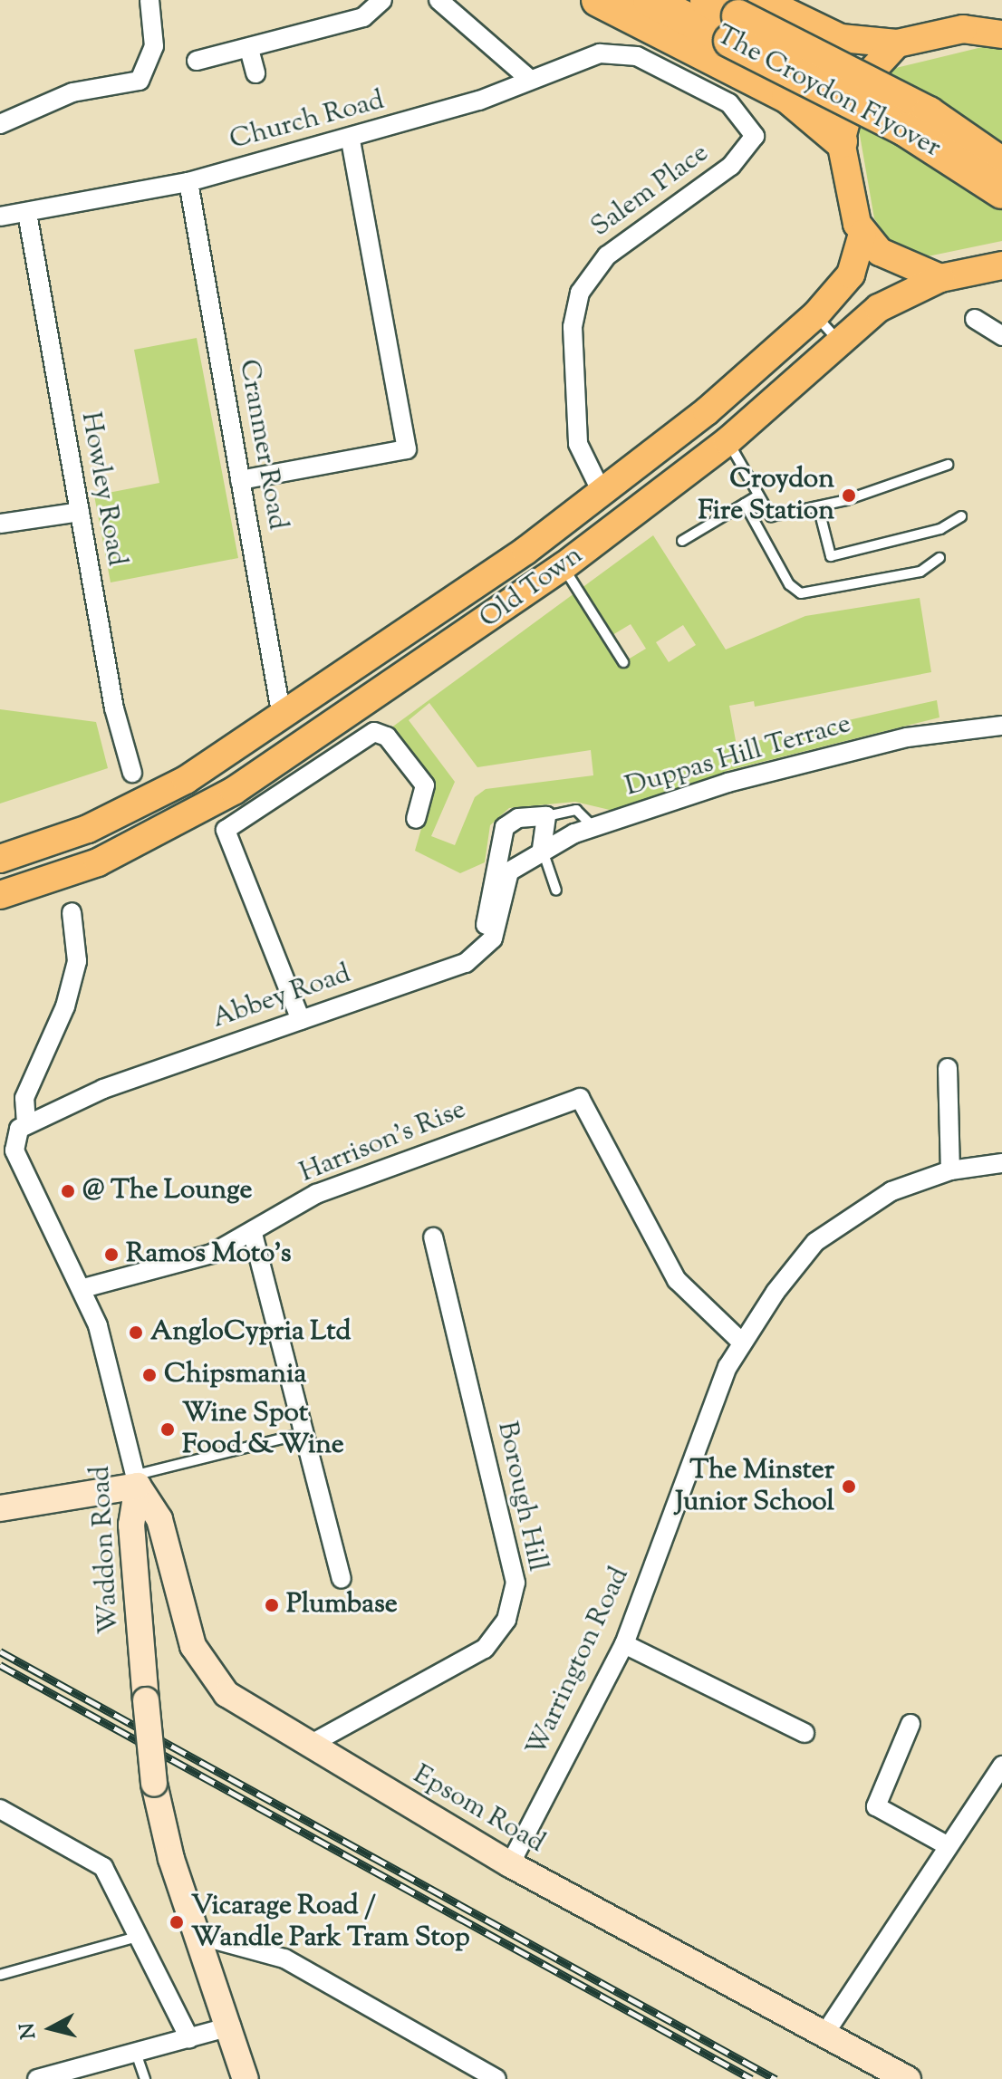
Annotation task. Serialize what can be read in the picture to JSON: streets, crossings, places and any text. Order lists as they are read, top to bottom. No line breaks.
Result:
{"streets":{"highway":["The Croydon Flyover"],"main road":["Old Town"],"street":["Church Road","Salem Place","Cranmer Road","Howley Road","Duppas Hill Terrace","Abbey Road","Harrison's Rise","Borough Hill","Waddon Road","Warrington Road","Epsom Road"]},"crossings":[["Church Road","Salem Place"],["Church Road","Cranmer Road"],["Church Road","Howley Road"],["Salem Place","Old Town"],["Cranmer Road","Old Town"],["Duppas Hill Terrace","Abbey Road"],["Abbey Road","Waddon Road"],["Harrison's Rise","Waddon Road"],["Harrison's Rise","Warrington Road"],["Borough Hill","Epsom Road"],["Waddon Road","Epsom Road"],["Warrington Road","Epsom Road"]],"places":["Croydon Fire Station","@ The Lounge","Ramos Moto's","AngloCypria Ltd","Chipsmania","Wine Spot Food & Wine","The Minster Junior School","Plumbase","Vicarage Road / Wandle Park Tram Stop"],"north":"left"}
